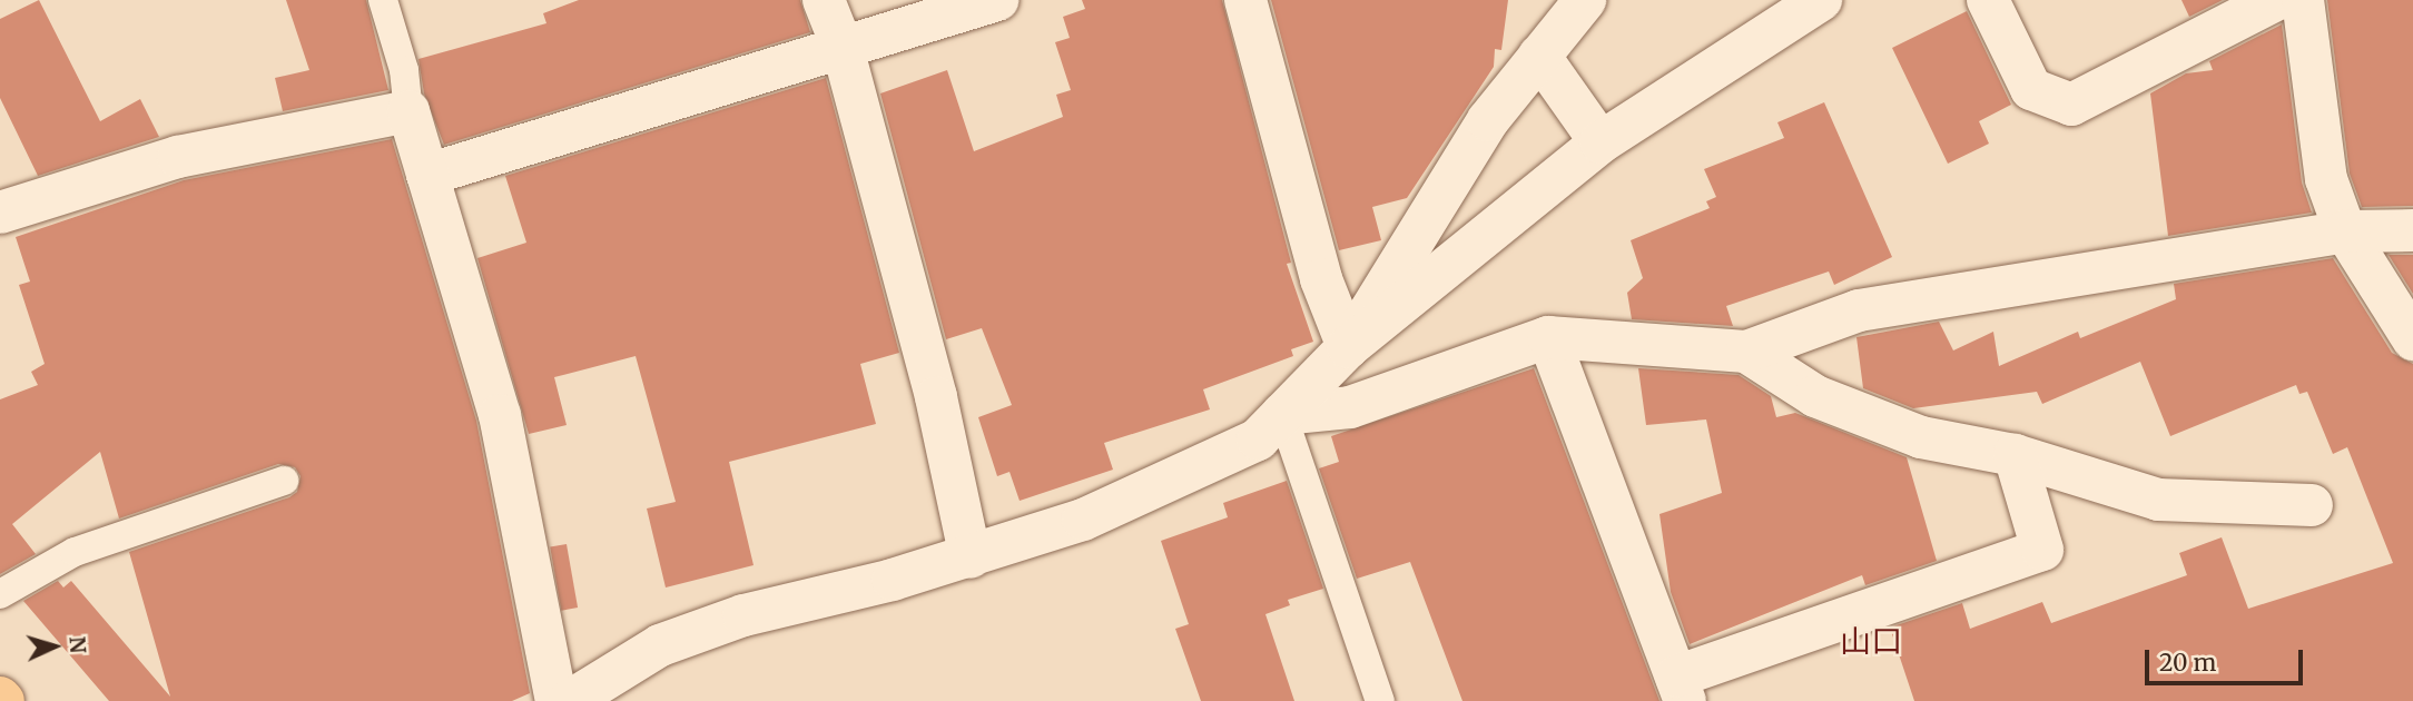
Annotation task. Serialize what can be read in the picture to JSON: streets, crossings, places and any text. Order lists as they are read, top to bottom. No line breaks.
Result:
{"districts":["山口"],"scale_bar":"20 m","north":"right"}
